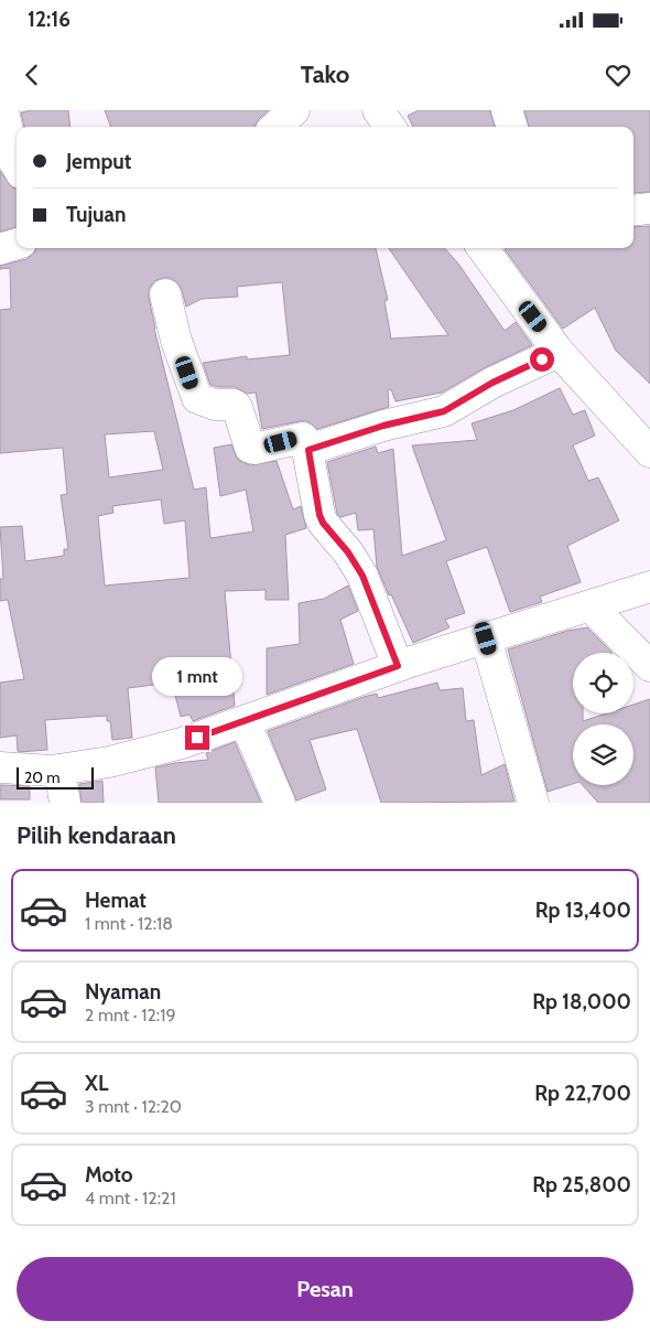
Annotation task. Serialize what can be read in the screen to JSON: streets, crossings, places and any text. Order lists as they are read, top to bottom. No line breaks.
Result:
{"scale_bar":"20 m","page":{"status":"12:16","header":"Tako","banner":["Jemput","Tujuan"],"bubble":"1 mnt","scale":"20 m","heading":"Pilih kendaraan","list":[{"name":"Hemat","note":"1 mnt · 12:18","value":"Rp 13,400"},{"name":"Nyaman","note":"2 mnt · 12:19","value":"Rp 18,000"},{"name":"XL","note":"3 mnt · 12:20","value":"Rp 22,700"},{"name":"Moto","note":"4 mnt · 12:21","value":"Rp 25,800"}],"buttons":"Pesan"}}
